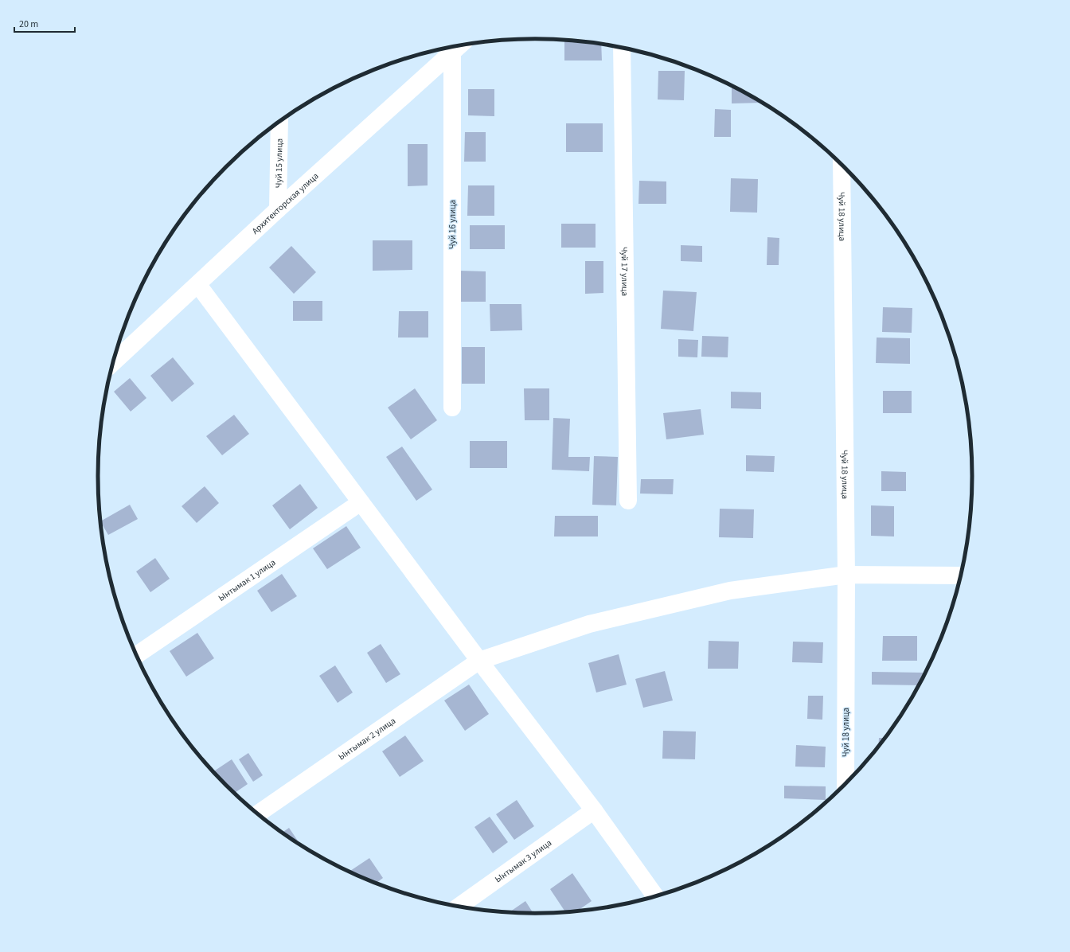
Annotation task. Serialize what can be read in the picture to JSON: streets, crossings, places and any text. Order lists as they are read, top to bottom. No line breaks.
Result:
{"streets":{"street":["Чуй 15 улица","Архитекторская улица","Чуй 18 улица","Чуй 16 улица","Чуй 17 улица","Ынтымак 1 улица","Ынтымак 2 улица","Ынтымак 3 улица"]},"crossings":[["Чуй 15 улица","Архитекторская улица"],["Архитекторская улица","Чуй 16 улица"],["Чуй 18 улица","Ынтымак 2 улица"]],"scale_bar":"20 m"}
